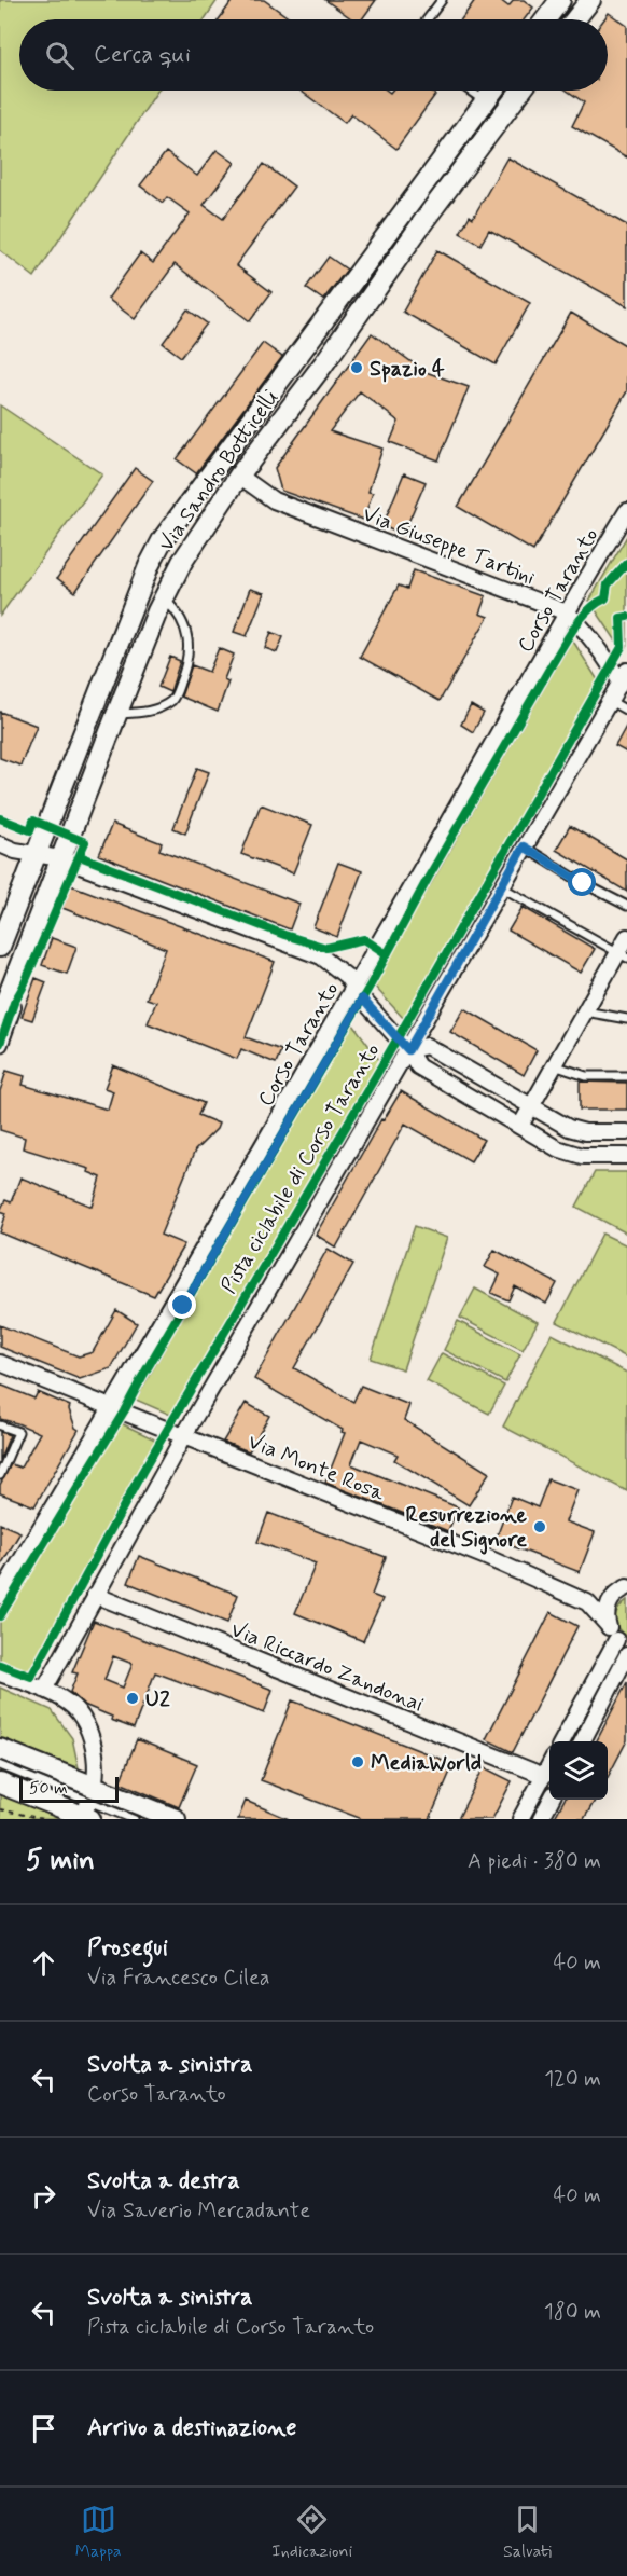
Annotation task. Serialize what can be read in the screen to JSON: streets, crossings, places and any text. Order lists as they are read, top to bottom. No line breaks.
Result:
{"streets":{"main road":["Via Sandro Botticelli"],"street":["Via Giuseppe Tartini","Corso Taranto","Via Monte Rosa","Via Riccardo Zandonai"],"cycle path":["Pista ciclabile di Corso Taranto"]},"crossings":[["Via Sandro Botticelli","Via Giuseppe Tartini"],["Via Giuseppe Tartini","Corso Taranto"],["Corso Taranto","Via Monte Rosa"]],"places":["Spazio 4","Resurrezione del Signore","U2","MediaWorld"],"scale_bar":"50 m","page":{"search":"Cerca qui","scale":"50 m","heading":["5 min","A piedi · 380 m"],"list":[["Prosegui","Via Francesco Cilea","40 m"],["Svolta a sinistra","Corso Taranto","120 m"],["Svolta a destra","Via Saverio Mercadante","40 m"],["Svolta a sinistra","Pista ciclabile di Corso Taranto","180 m"],"Arrivo a destinazione"],"nav":["Mappa","Indicazioni","Salvati"]}}
